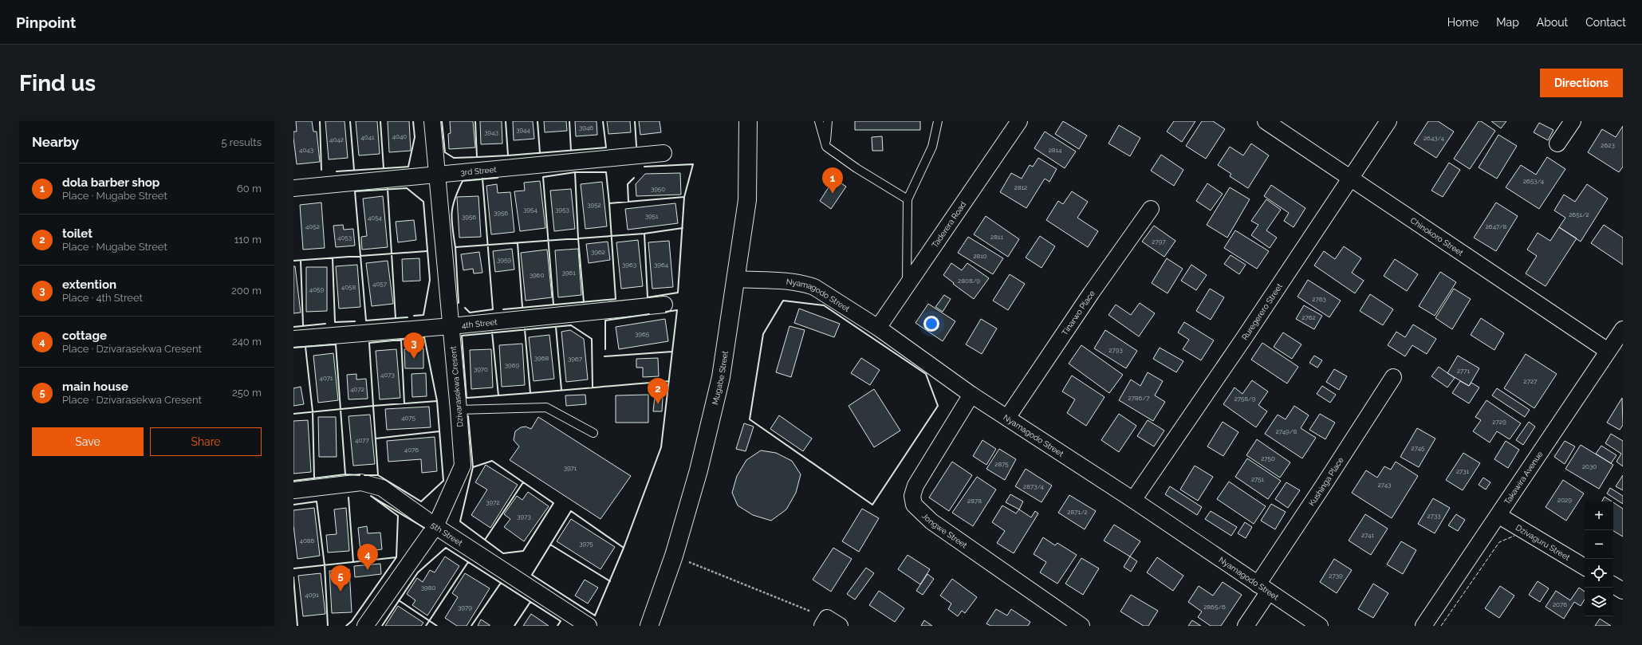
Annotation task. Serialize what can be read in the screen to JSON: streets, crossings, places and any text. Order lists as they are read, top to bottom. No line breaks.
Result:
{"streets":{"street":["3rd Street","Taderera Road","Chinokoro Street","Nyamagodo Street","Ruregerero Street","Tinarwo Place","4th Street","Mugabe Street","Dzivarasekwa Cresent","Takawira Avenue","Kushinga Place","Jongwe Street","5th Street","Dzivaguru Street"]},"crossings":[["3rd Street","Dzivarasekwa Cresent"],["Taderera Road","Nyamagodo Street"],["Chinokoro Street","Ruregerero Street"],["Chinokoro Street","Takawira Avenue"],["Nyamagodo Street","Ruregerero Street"],["Nyamagodo Street","Tinarwo Place"],["Nyamagodo Street","Mugabe Street"],["Nyamagodo Street","Kushinga Place"],["Nyamagodo Street","Jongwe Street"],["4th Street","Dzivarasekwa Cresent"],["Dzivarasekwa Cresent","5th Street"],["Takawira Avenue","Dzivaguru Street"]],"house_numbers":["3946","3944","3943","4040","4041","2643/4","4042","2623","4043","2814","2653/4","2812","3950","3952","3954","3953","3956","2651/2","3951","3956","4054","4052","2647/8","2811","4053","2797","3962","2810","3959","3963","3964","3961","3960","2808/9","4057","4058","4059","2763","2762","3965","2793","3968","3967","3969","3970","2771","4073","4071","2727","4072","2786/7","2758/9","4075","2729","2749/8","4077","2745","4076","2750","2875","2030","3971","2731","2751","2743","2873/4","2029","2878","3972","2871/2","2733","3973","2741","4086","3975","2739","3980","4091","2076","2865/6","3979"],"page":{"header":"Pinpoint","nav":["Home","Map","About","Contact"],"buttons":["Directions",["Save","Share"]],"title":"Find us","heading":["Nearby","5 results"],"list":[{"mark":"1","name":"dola barber shop","note":"Place · Mugabe Street","value":"60 m"},{"mark":"2","name":"toilet","note":"Place · Mugabe Street","value":"110 m"},{"mark":"3","name":"extention","note":"Place · 4th Street","value":"200 m"},{"mark":"4","name":"cottage","note":"Place · Dzivarasekwa Cresent","value":"240 m"},{"mark":"5","name":"main house","note":"Place · Dzivarasekwa Cresent","value":"250 m"}],"pins":["1","3","2","4","5"],"map_buttons":["+","−"]}}
